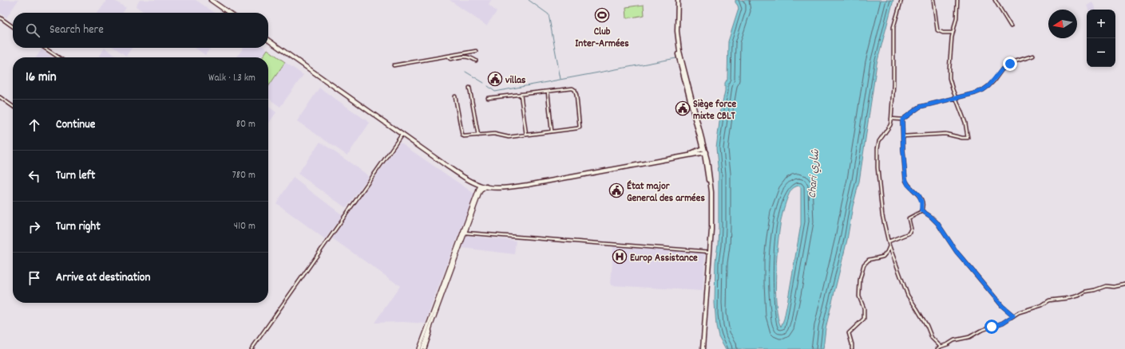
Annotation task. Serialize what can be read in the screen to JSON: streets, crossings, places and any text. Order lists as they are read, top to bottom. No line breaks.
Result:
{"water":["Chari شاري"],"places":{"sports":["Club Inter-Armées"],"public building":["villas","Siège force mixte CBLT","État major General des armées"],"hospital":["Europ Assistance"]},"north":"left","page":{"map_buttons":["+","−"],"search":"Search here","heading":["16 min","Walk · 1.3 km"],"list":[["Continue","80 m"],["Turn left","780 m"],["Turn right","410 m"],"Arrive at destination"]}}
